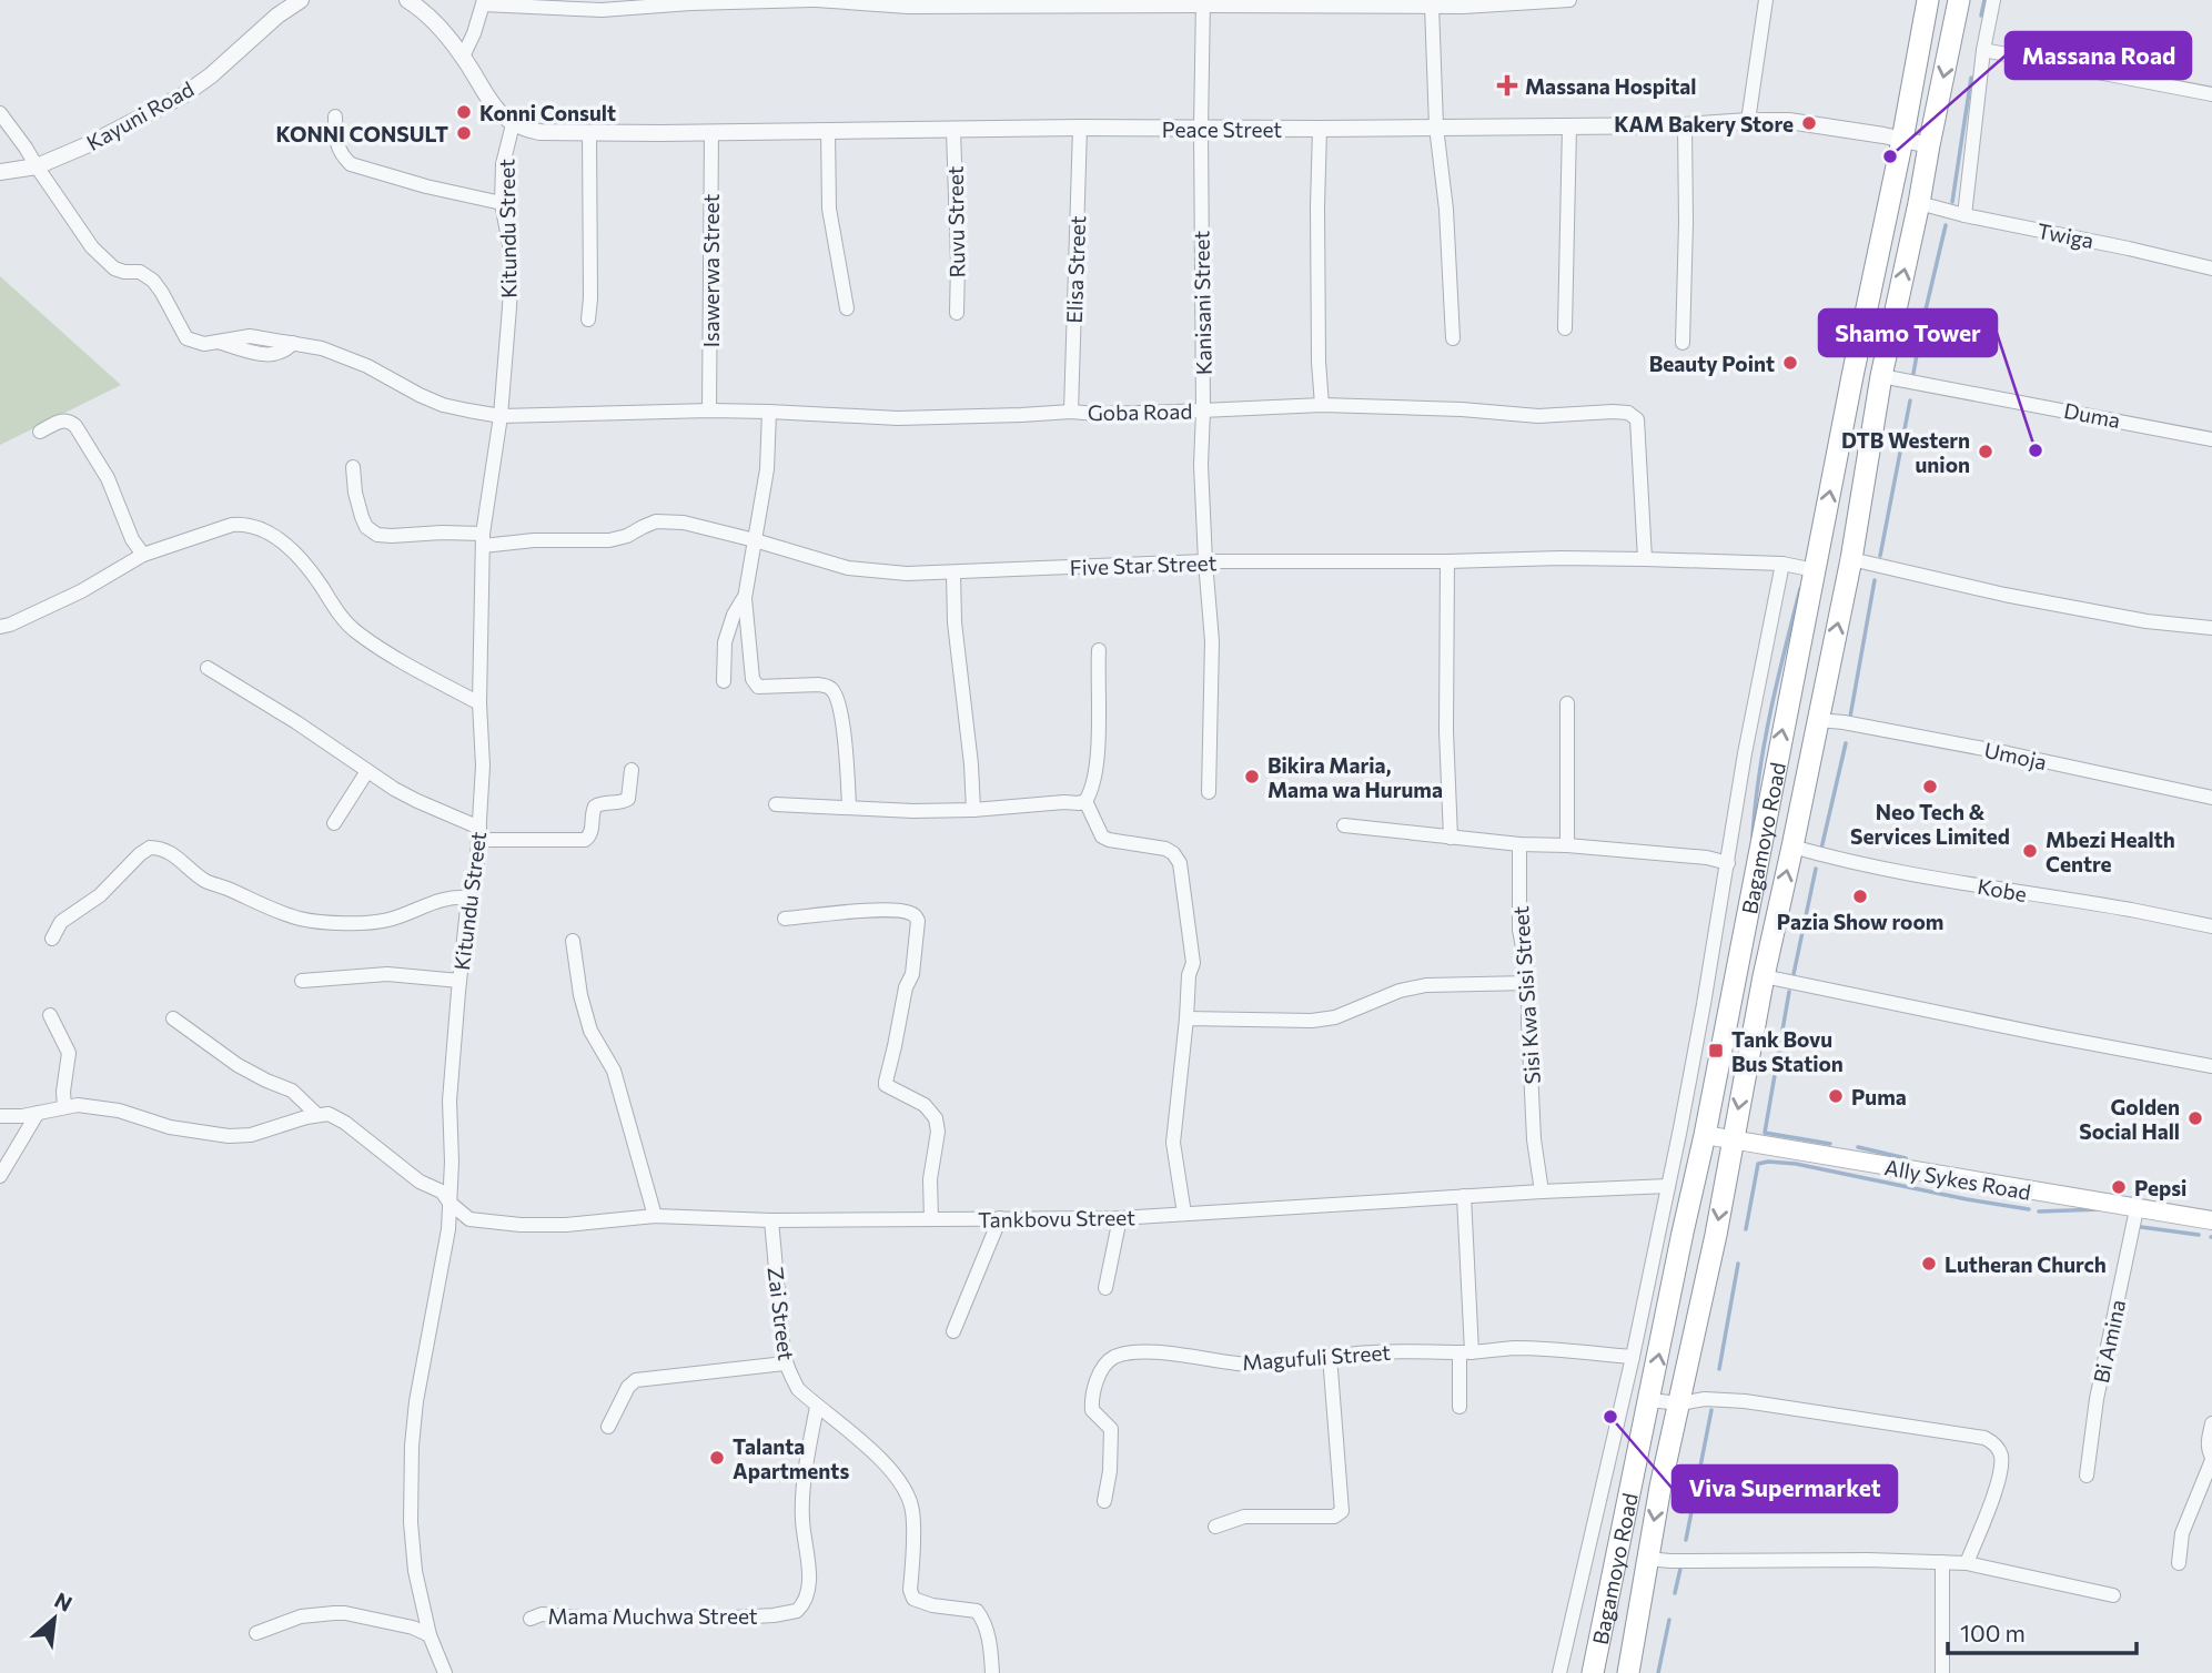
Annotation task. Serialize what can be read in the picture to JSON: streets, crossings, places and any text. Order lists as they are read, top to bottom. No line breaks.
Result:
{"streets":{"highway":["Bagamoyo Road"],"main road":["Ally Sykes Road"],"street":["Kayuni Road","Peace Street","Ruvu Street","Kitundu Street","Twiga","Elisa Street","Isawerwa Street","Kanisani Street","Goba Road","Duma","Five Star Street","Umoja","Kobe","Sisi Kwa Sisi Street","Tankbovu Street","Zai Street","Bi Amina","Magufuli Street","Mama Muchwa Street"]},"crossings":[["Kayuni Road","Goba Road"],["Peace Street","Ruvu Street"],["Peace Street","Kitundu Street"],["Peace Street","Elisa Street"],["Peace Street","Isawerwa Street"],["Peace Street","Kanisani Street"],["Peace Street","Bagamoyo Road"],["Kitundu Street","Goba Road"],["Kitundu Street","Five Star Street"],["Kitundu Street","Tankbovu Street"],["Twiga","Bagamoyo Road"],["Elisa Street","Goba Road"],["Isawerwa Street","Goba Road"],["Kanisani Street","Goba Road"],["Kanisani Street","Five Star Street"],["Goba Road","Five Star Street"],["Duma","Bagamoyo Road"],["Five Star Street","Bagamoyo Road"],["Umoja","Bagamoyo Road"],["Bagamoyo Road","Kobe"],["Bagamoyo Road","Ally Sykes Road"],["Sisi Kwa Sisi Street","Tankbovu Street"],["Ally Sykes Road","Bi Amina"],["Tankbovu Street","Zai Street"],["Zai Street","Mama Muchwa Street"]],"places":{"health":["Massana Hospital"],"other":["Konni Consult","KAM Bakery Store","KONNI CONSULT","Massana Road","Beauty Point","Shamo Tower","DTB Western union","Bikira Maria, Mama wa Huruma","Neo Tech & Services Limited","Mbezi Health Centre","Pazia Show room","Puma","Golden Social Hall","Pepsi","Lutheran Church","Viva Supermarket","Talanta Apartments"],"transit":["Tank Bovu Bus Station"]},"scale_bar":"100 m","north":"top right"}
